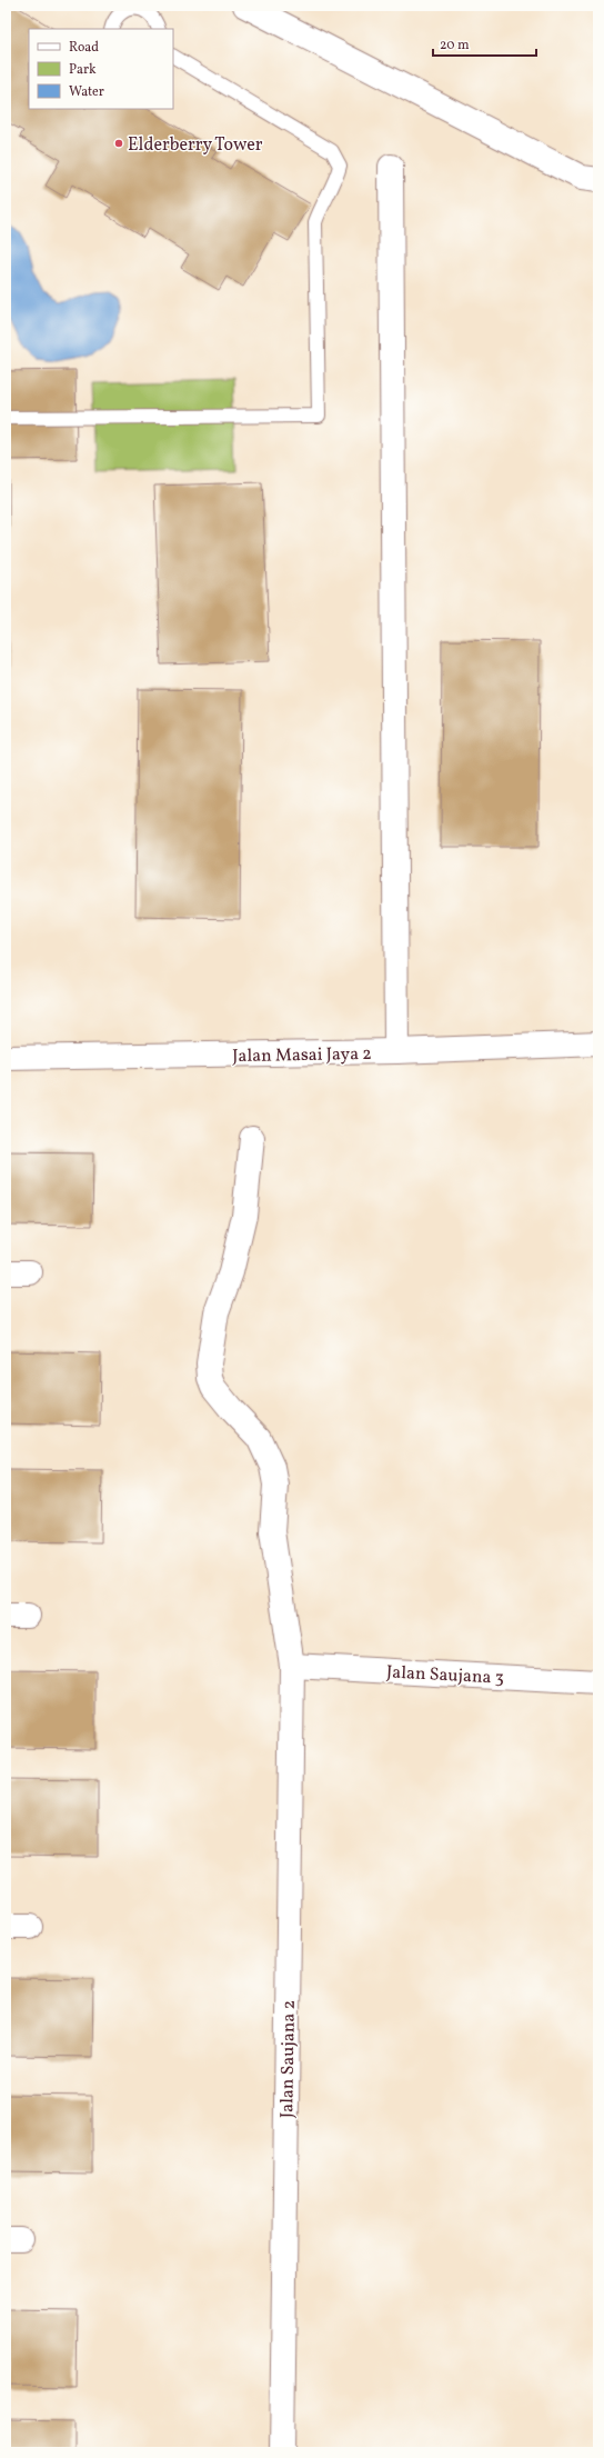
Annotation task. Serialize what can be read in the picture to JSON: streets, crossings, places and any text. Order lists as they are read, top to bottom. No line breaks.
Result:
{"streets":{"street":["Jalan Masai Jaya 2","Jalan Saujana 3","Jalan Saujana 2"]},"crossings":[["Jalan Saujana 3","Jalan Saujana 2"]],"places":["Elderberry Tower"],"legend":["Road","Park","Water"],"scale_bar":"20 m"}
